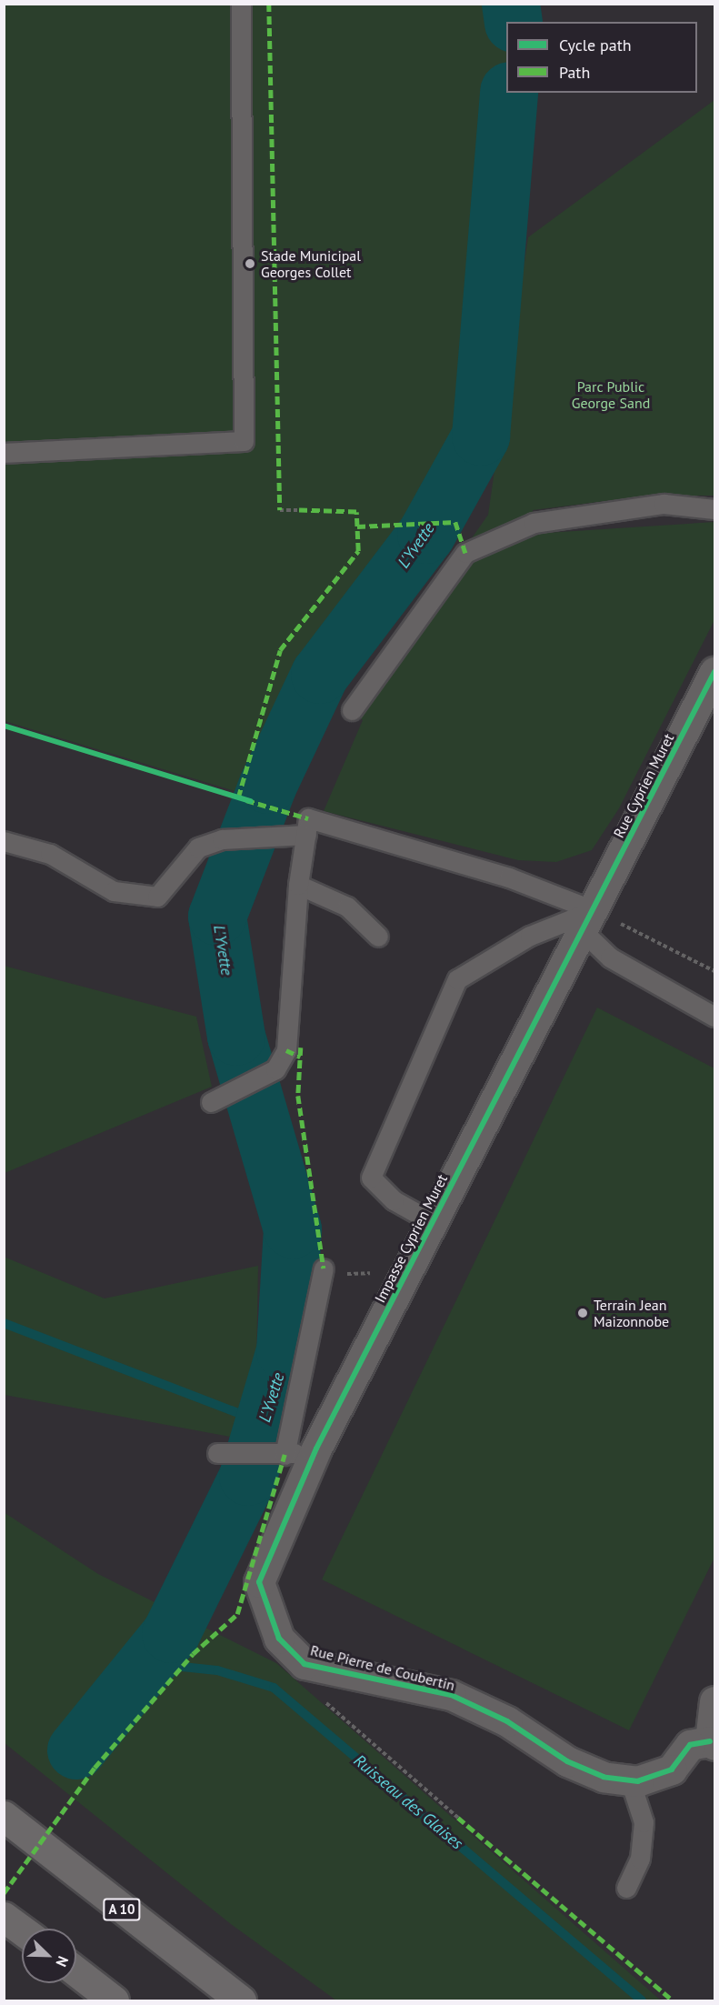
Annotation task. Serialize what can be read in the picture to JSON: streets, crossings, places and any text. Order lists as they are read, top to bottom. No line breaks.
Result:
{"streets":{"highway":["A 10"],"street":["Rue Cyprien Muret","Impasse Cyprien Muret","Rue Pierre de Coubertin"]},"crossings":[["Rue Cyprien Muret","Impasse Cyprien Muret"],["Impasse Cyprien Muret","Rue Pierre de Coubertin"]],"water":["L'Yvette","Ruisseau des Glaises"],"parks":["Parc Public George Sand"],"places":["Stade Municipal Georges Collet","Terrain Jean Maizonnobe"],"legend":["Cycle path","Path"],"north":"bottom right"}
